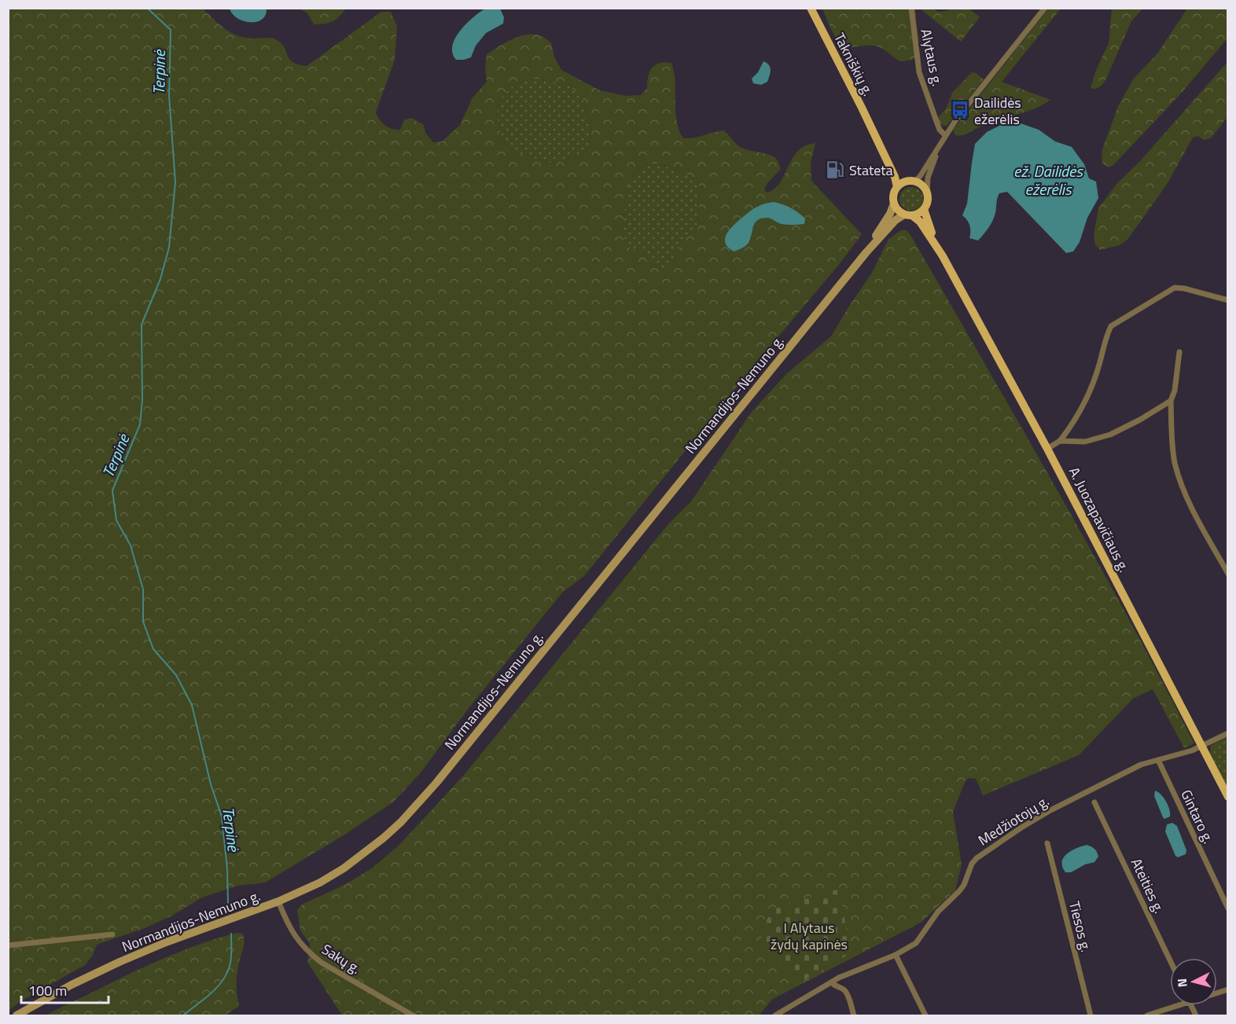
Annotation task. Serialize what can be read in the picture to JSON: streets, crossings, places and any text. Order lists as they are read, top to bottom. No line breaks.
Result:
{"streets":{"main road":["Takniškių g.","Normandijos-Nemuno g.","A. Juozapavičiaus g."],"street":["Alytaus g.","Gintaro g.","Medžiotojų g.","Ateities g.","Tiesos g.","Sakų g."]},"crossings":[["Normandijos-Nemuno g.","A. Juozapavičiaus g."],["Normandijos-Nemuno g.","Sakų g."],["A. Juozapavičiaus g.","Medžiotojų g."],["Gintaro g.","Medžiotojų g."]],"water":["Terpinė","ež. Dailidės ežerėlis"],"parks":["I Alytaus žydų kapinės"],"places":{"bus stop":["Dailidės ežerėlis"],"fuel station":["Stateta"]},"scale_bar":"100 m","north":"left"}
